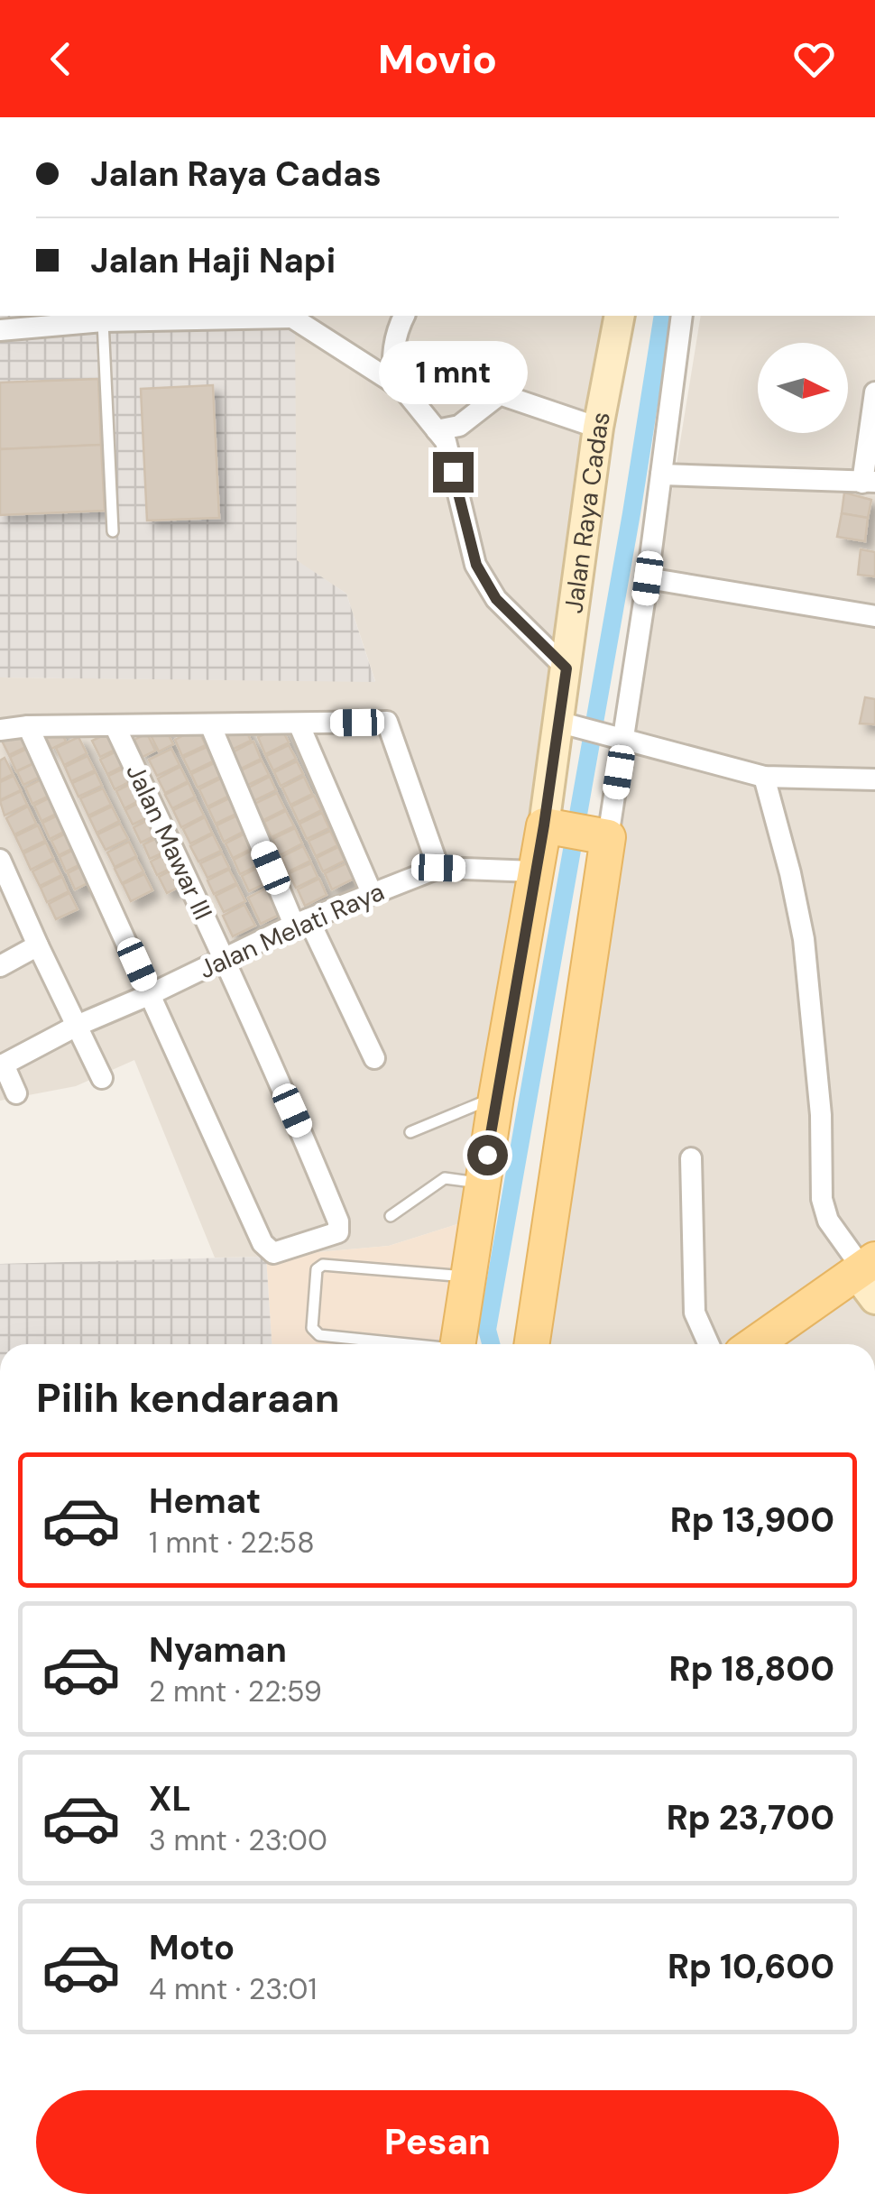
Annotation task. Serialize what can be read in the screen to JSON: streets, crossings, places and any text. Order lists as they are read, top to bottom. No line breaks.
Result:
{"streets":{"main road":["Jalan Raya Cadas"],"street":["Jalan Mawar III","Jalan Melati Raya"]},"crossings":[["Jalan Mawar III","Jalan Melati Raya"]],"north":"right","page":{"header":"Movio","banner":["Jalan Raya Cadas","Jalan Haji Napi"],"bubble":"1 mnt","heading":"Pilih kendaraan","list":[{"name":"Hemat","note":"1 mnt · 22:58","value":"Rp 13,900"},{"name":"Nyaman","note":"2 mnt · 22:59","value":"Rp 18,800"},{"name":"XL","note":"3 mnt · 23:00","value":"Rp 23,700"},{"name":"Moto","note":"4 mnt · 23:01","value":"Rp 10,600"}],"buttons":"Pesan"}}
